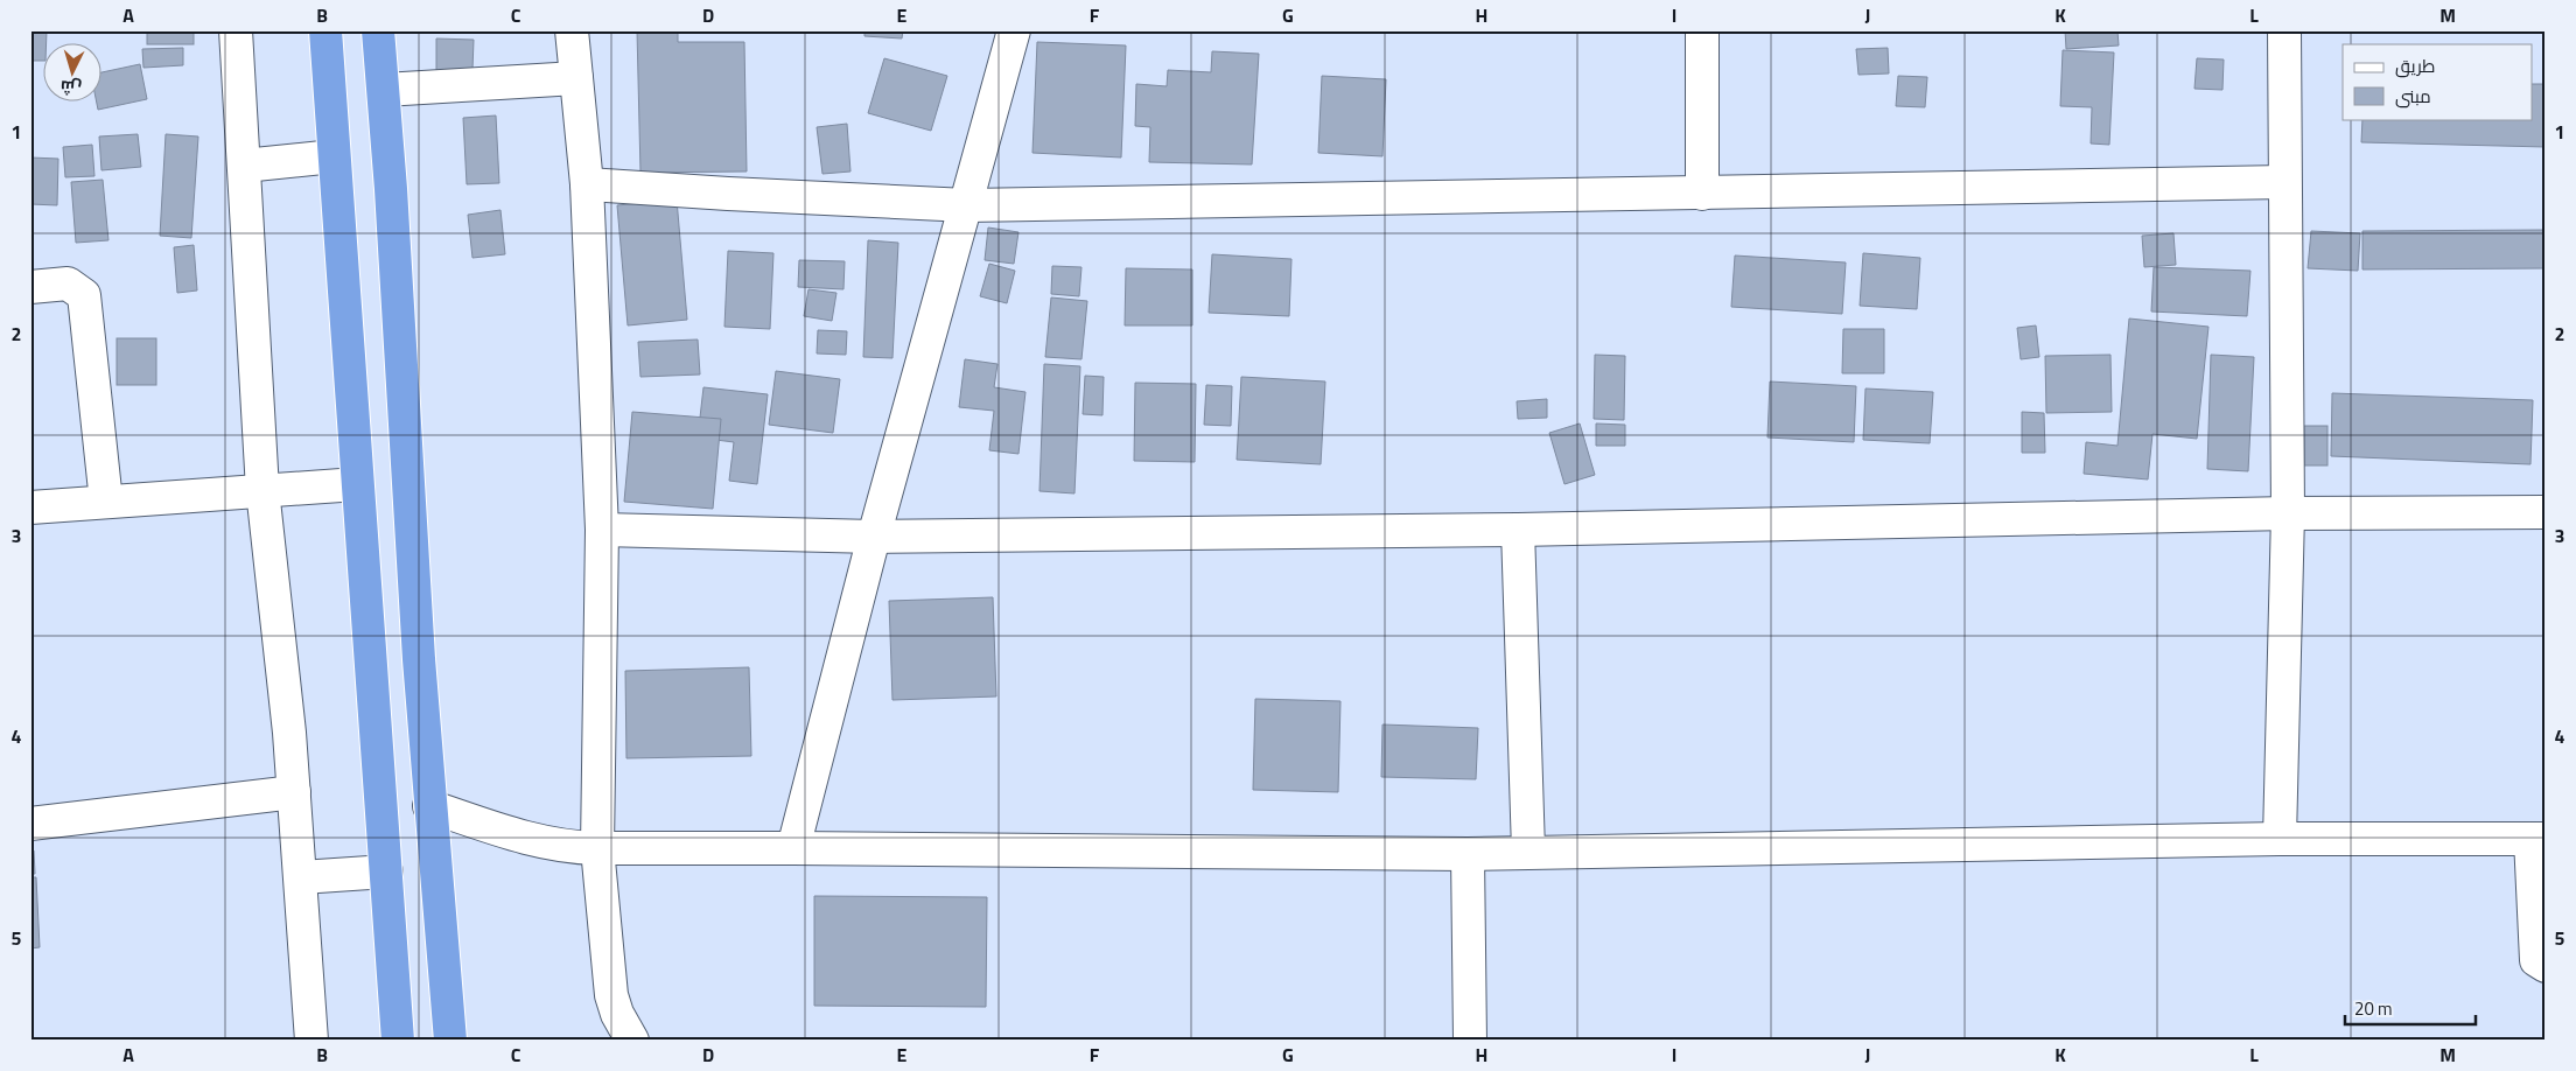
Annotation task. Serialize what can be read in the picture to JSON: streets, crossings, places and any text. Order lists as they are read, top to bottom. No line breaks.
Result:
{"legend":["طريق","مبنى"],"scale_bar":"20 m","north":"bottom","grid":{"columns":["A","B","C","D","E","F","G","H","I","J","K","L","M"],"rows":["1","2","3","4","5"]}}
